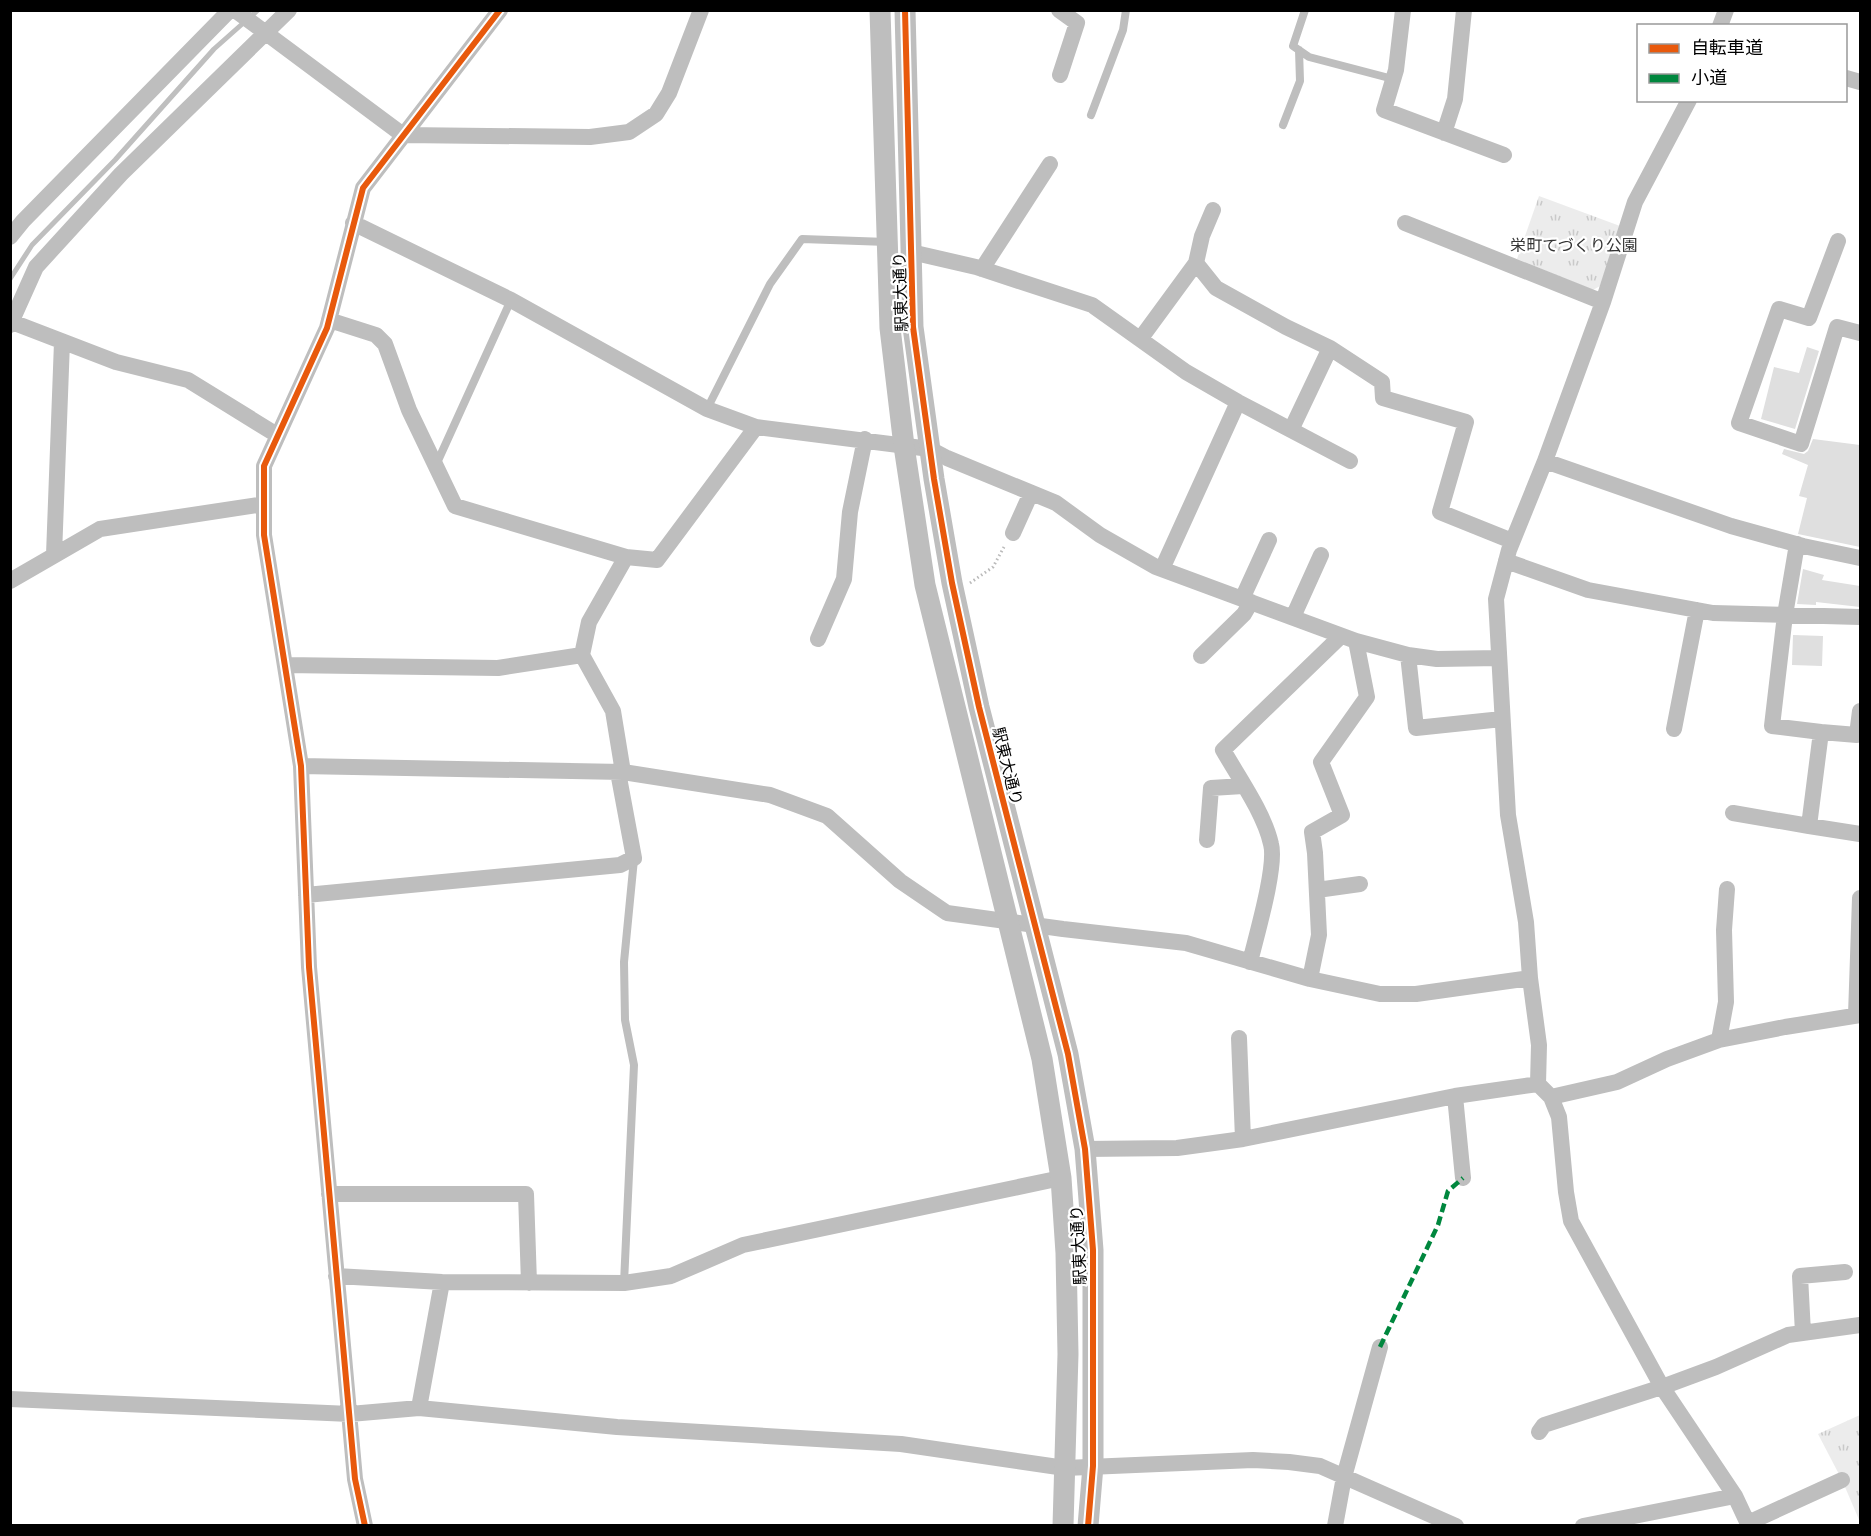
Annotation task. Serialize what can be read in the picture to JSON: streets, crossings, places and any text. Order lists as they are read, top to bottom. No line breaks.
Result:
{"streets":{"street":["駅東大通り"]},"parks":["栄町てづくり公園"],"legend":["自転車道","小道"]}
